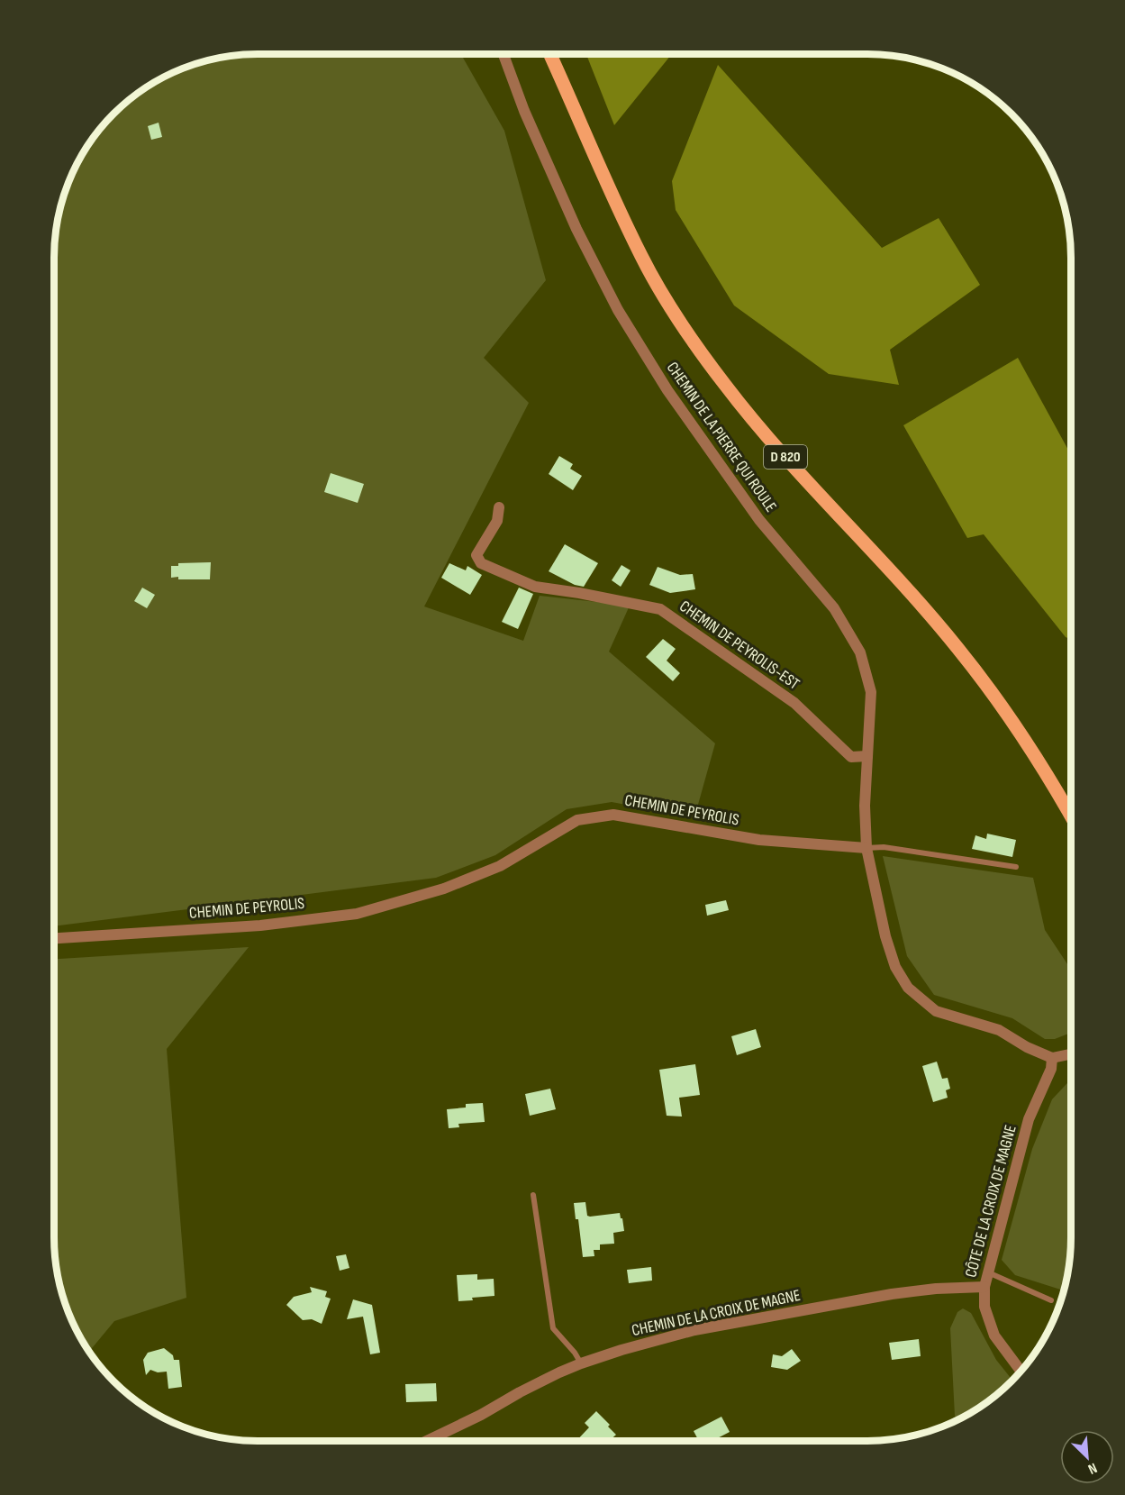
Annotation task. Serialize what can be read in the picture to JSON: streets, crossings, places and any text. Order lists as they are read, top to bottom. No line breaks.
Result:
{"streets":{"main road":["D 820"],"street":["CHEMIN DE LA PIERRE QUI ROULE","CHEMIN DE PEYROLIS-EST","CHEMIN DE PEYROLIS","CÔTE DE LA CROIX DE MAGNE","CHEMIN DE LA CROIX DE MAGNE"]},"crossings":[["CHEMIN DE LA PIERRE QUI ROULE","CHEMIN DE PEYROLIS-EST"],["CHEMIN DE LA PIERRE QUI ROULE","CHEMIN DE PEYROLIS"],["CÔTE DE LA CROIX DE MAGNE","CHEMIN DE LA CROIX DE MAGNE"]],"north":"bottom right"}
